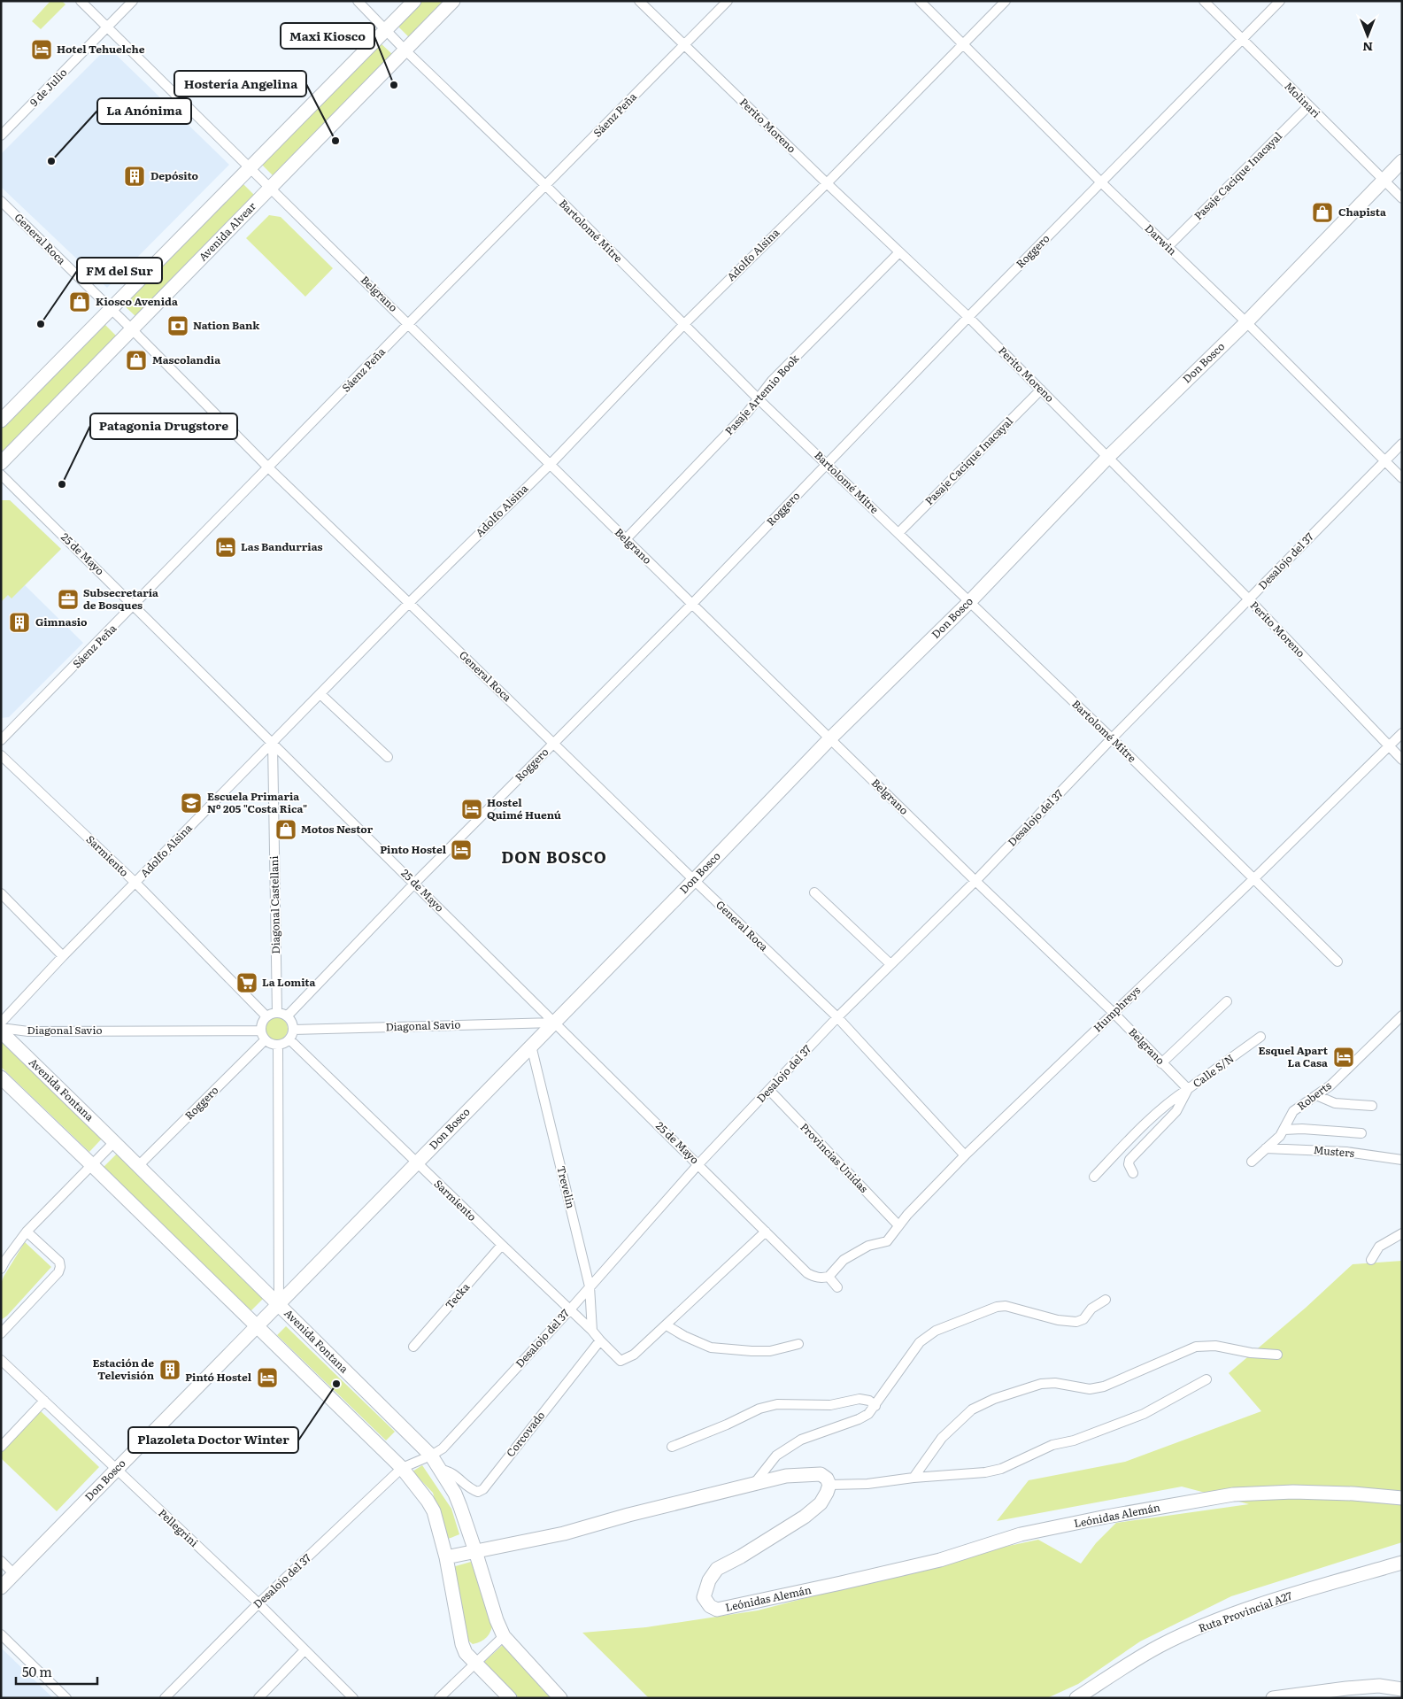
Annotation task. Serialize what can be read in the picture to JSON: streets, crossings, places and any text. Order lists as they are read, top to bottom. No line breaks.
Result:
{"streets":{"street":["9 de Julio","Molinari","Sáenz Peña","Perito Moreno","Pasaje Cacique Inacayal","Bartolomé Mitre","Avenida Alvear","General Roca","Darwin","Roggero","Adolfo Alsina","Belgrano","Don Bosco","Pasaje Artemio Book","25 de Mayo","Desalojo del 37","Sarmiento","Diagonal Castellani","Humphreys","Diagonal Savio","Calle S/N","Avenida Fontana","Roberts","Musters","Provincias Unidas","Trevelin","Tecka","Corcovado","Leónidas Alemán","Pellegrini","Ruta Provincial A27"]},"crossings":[["9 de Julio","Belgrano"],["Molinari","Pasaje Cacique Inacayal"],["Molinari","Roggero"],["Molinari","Don Bosco"],["Sáenz Peña","Perito Moreno"],["Sáenz Peña","Bartolomé Mitre"],["Sáenz Peña","General Roca"],["Sáenz Peña","Belgrano"],["Sáenz Peña","25 de Mayo"],["Perito Moreno","Pasaje Cacique Inacayal"],["Perito Moreno","Roggero"],["Perito Moreno","Adolfo Alsina"],["Perito Moreno","Don Bosco"],["Perito Moreno","Pasaje Artemio Book"],["Perito Moreno","Desalojo del 37"],["Perito Moreno","Humphreys"],["Pasaje Cacique Inacayal","Bartolomé Mitre"],["Pasaje Cacique Inacayal","Darwin"],["Bartolomé Mitre","Avenida Alvear"],["Bartolomé Mitre","Roggero"],["Bartolomé Mitre","Adolfo Alsina"],["Bartolomé Mitre","Don Bosco"],["Bartolomé Mitre","Pasaje Artemio Book"],["Bartolomé Mitre","Desalojo del 37"],["Bartolomé Mitre","Humphreys"],["Avenida Alvear","General Roca"],["Avenida Alvear","Belgrano"],["General Roca","Roggero"],["General Roca","Adolfo Alsina"],["General Roca","Don Bosco"],["General Roca","Desalojo del 37"],["General Roca","Humphreys"],["Darwin","Roggero"],["Darwin","Adolfo Alsina"],["Darwin","Don Bosco"],["Darwin","Desalojo del 37"],["Roggero","Belgrano"],["Roggero","25 de Mayo"],["Roggero","Sarmiento"],["Roggero","Diagonal Castellani"],["Roggero","Diagonal Savio"],["Roggero","Avenida Fontana"],["Adolfo Alsina","Belgrano"],["Adolfo Alsina","25 de Mayo"],["Adolfo Alsina","Sarmiento"],["Adolfo Alsina","Diagonal Castellani"],["Belgrano","Don Bosco"],["Belgrano","Pasaje Artemio Book"],["Belgrano","Desalojo del 37"],["Belgrano","Humphreys"],["Belgrano","Calle S/N"],["Don Bosco","25 de Mayo"],["Don Bosco","Sarmiento"],["Don Bosco","Diagonal Savio"],["Don Bosco","Avenida Fontana"],["Don Bosco","Trevelin"],["Don Bosco","Pellegrini"],["25 de Mayo","Desalojo del 37"],["25 de Mayo","Diagonal Castellani"],["25 de Mayo","Humphreys"],["25 de Mayo","Diagonal Savio"],["Desalojo del 37","Sarmiento"],["Desalojo del 37","Avenida Fontana"],["Desalojo del 37","Provincias Unidas"],["Desalojo del 37","Trevelin"],["Desalojo del 37","Pellegrini"],["Sarmiento","Diagonal Castellani"],["Sarmiento","Diagonal Savio"],["Sarmiento","Trevelin"],["Sarmiento","Tecka"],["Sarmiento","Corcovado"],["Diagonal Castellani","Diagonal Savio"],["Humphreys","Provincias Unidas"],["Avenida Fontana","Corcovado"],["Roberts","Musters"]],"districts":["DON BOSCO"],"places":{"hotel":["Hotel Tehuelche","Las Bandurrias","Hostel Quimé Huenú","Pinto Hostel","Esquel Apart La Casa","Pintó Hostel"],"other":["Maxi Kiosco","Hostería Angelina","La Anónima","FM del Sur","Patagonia Drugstore","Plazoleta Doctor Winter"],"building":["Depósito","Gimnasio","Estación de Televisión"],"shop":["Chapista","Kiosco Avenida","Mascolandia","Motos Nestor"],"bank":["Nation Bank"],"office":["Subsecretaría de Bosques"],"school or university":["Escuela Primaria Nº 205 \"Costa Rica\""],"supermarket":["La Lomita"]},"scale_bar":"50 m","north":"bottom"}
